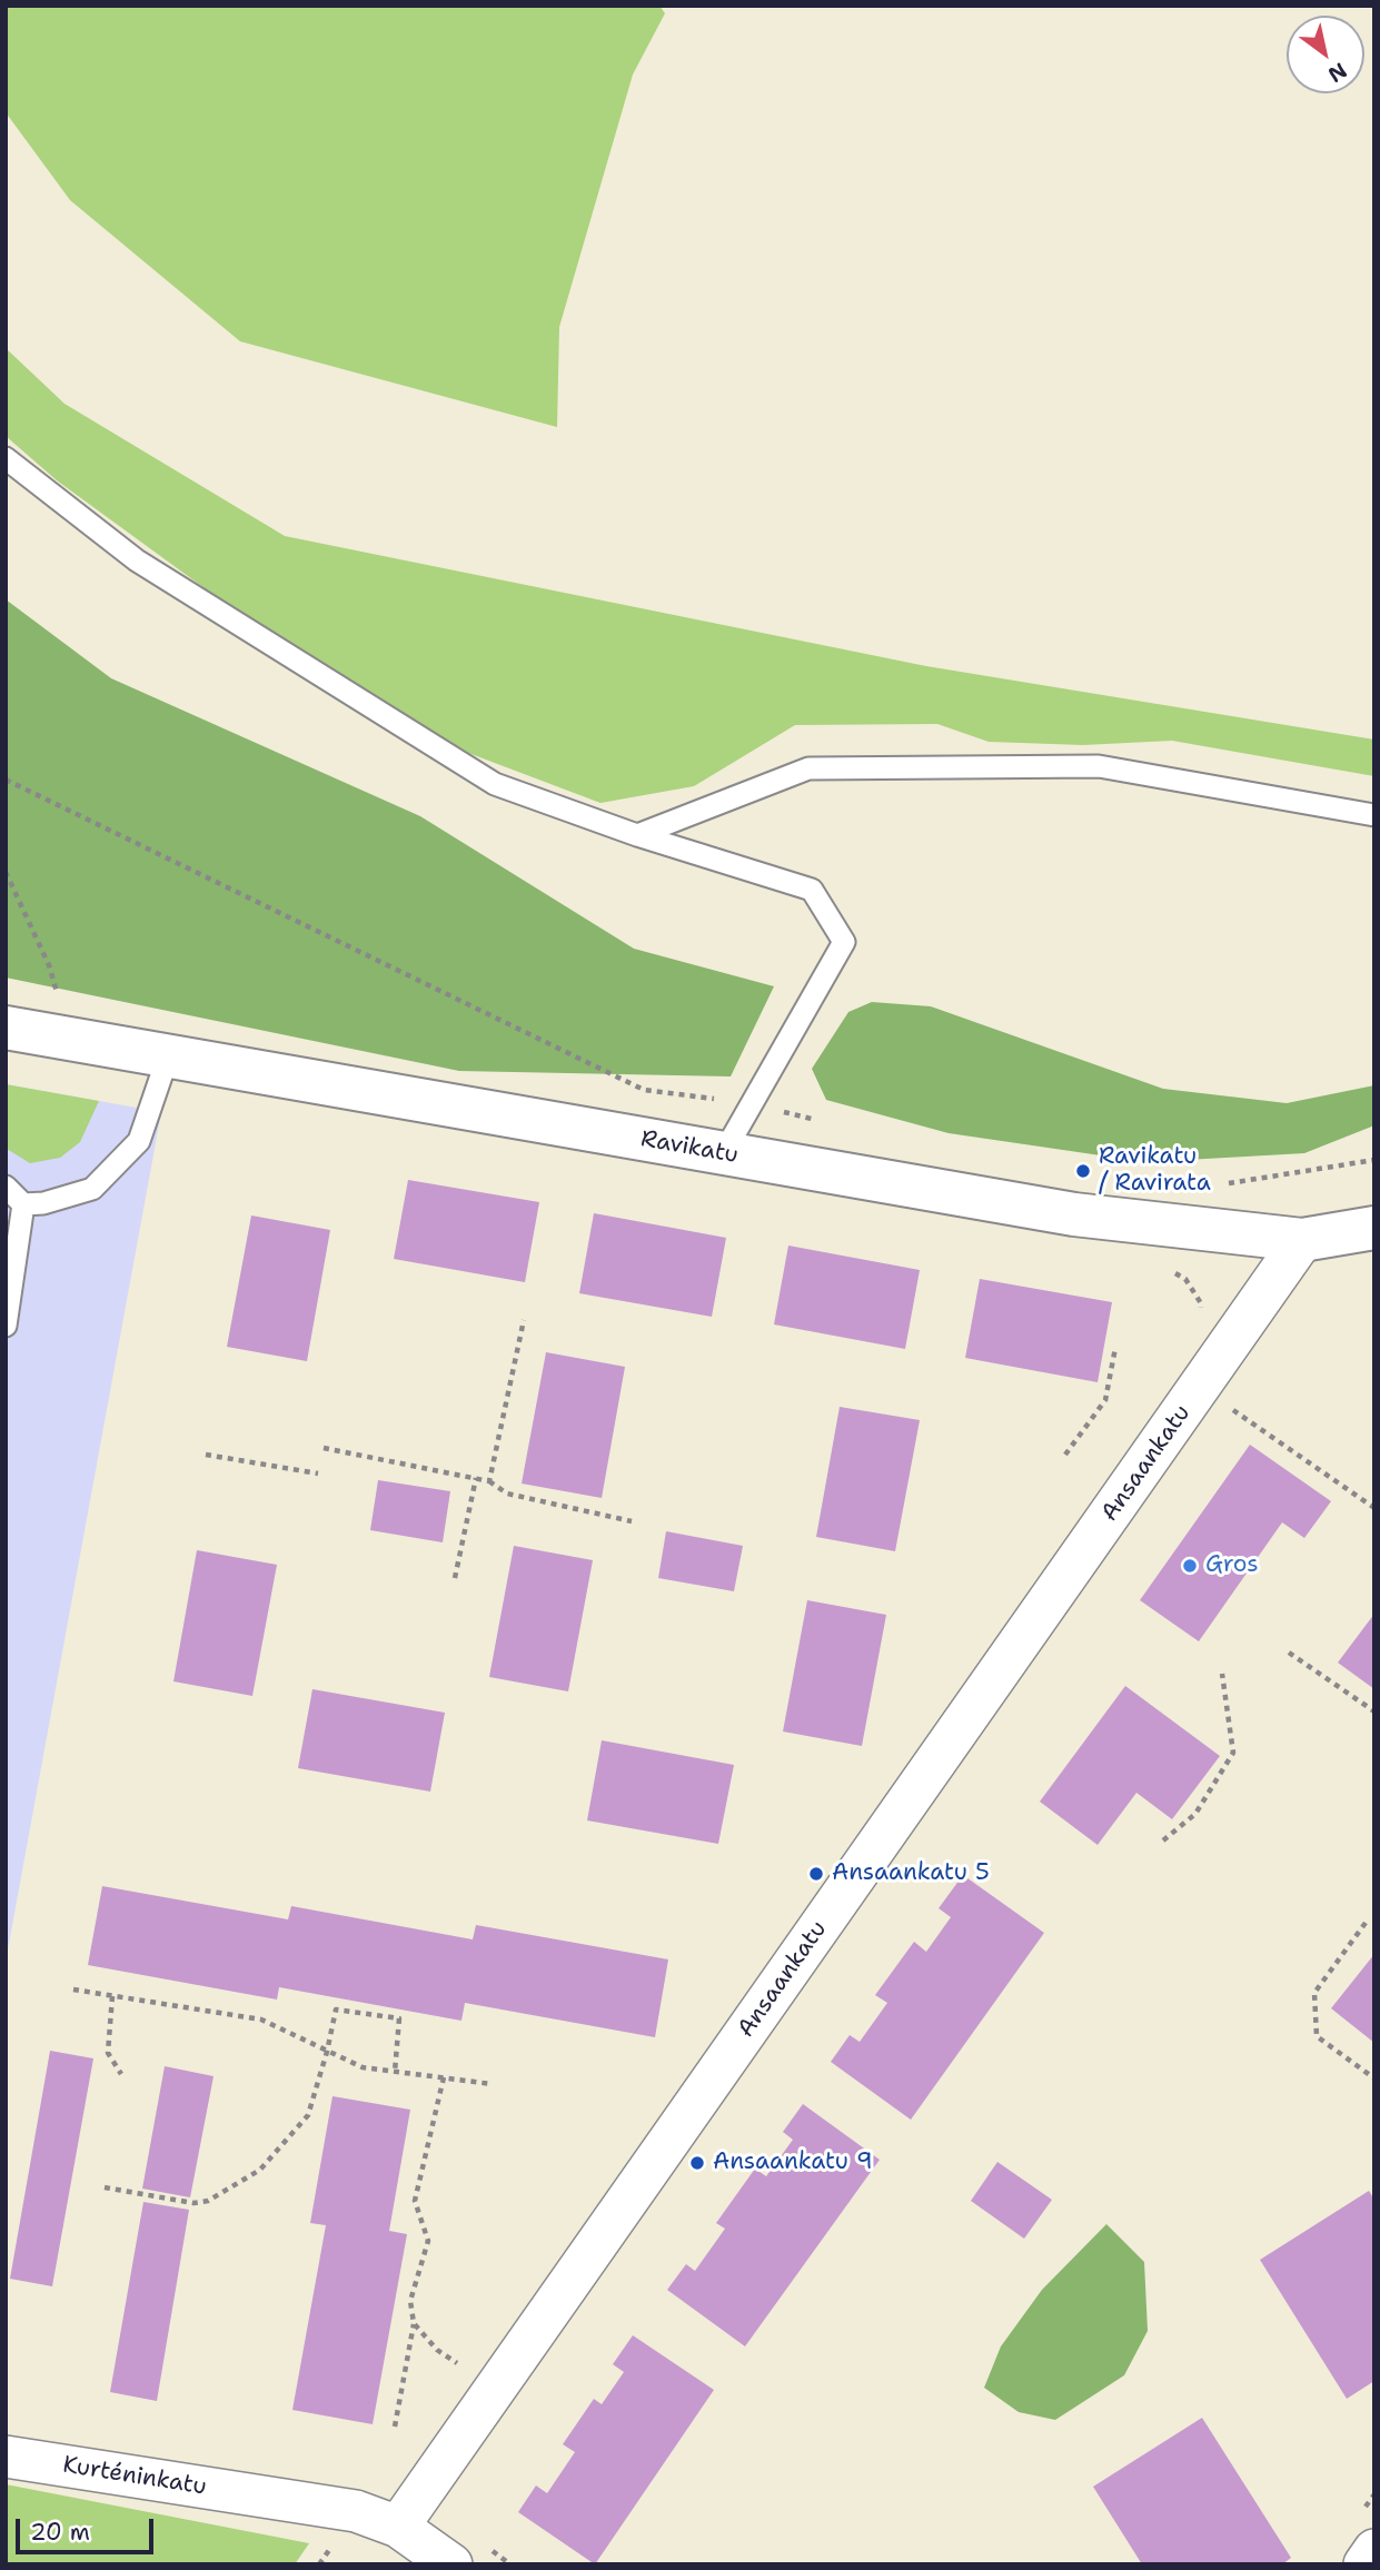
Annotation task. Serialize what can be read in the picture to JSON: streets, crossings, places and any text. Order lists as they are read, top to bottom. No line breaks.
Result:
{"streets":{"street":["Ravikatu","Ansaankatu","Kurténinkatu"]},"crossings":[["Ravikatu","Ansaankatu"],["Ansaankatu","Kurténinkatu"]],"places":["Ravikatu / Ravirata","Gros","Ansaankatu 5","Ansaankatu 9"],"scale_bar":"20 m","north":"bottom right"}
